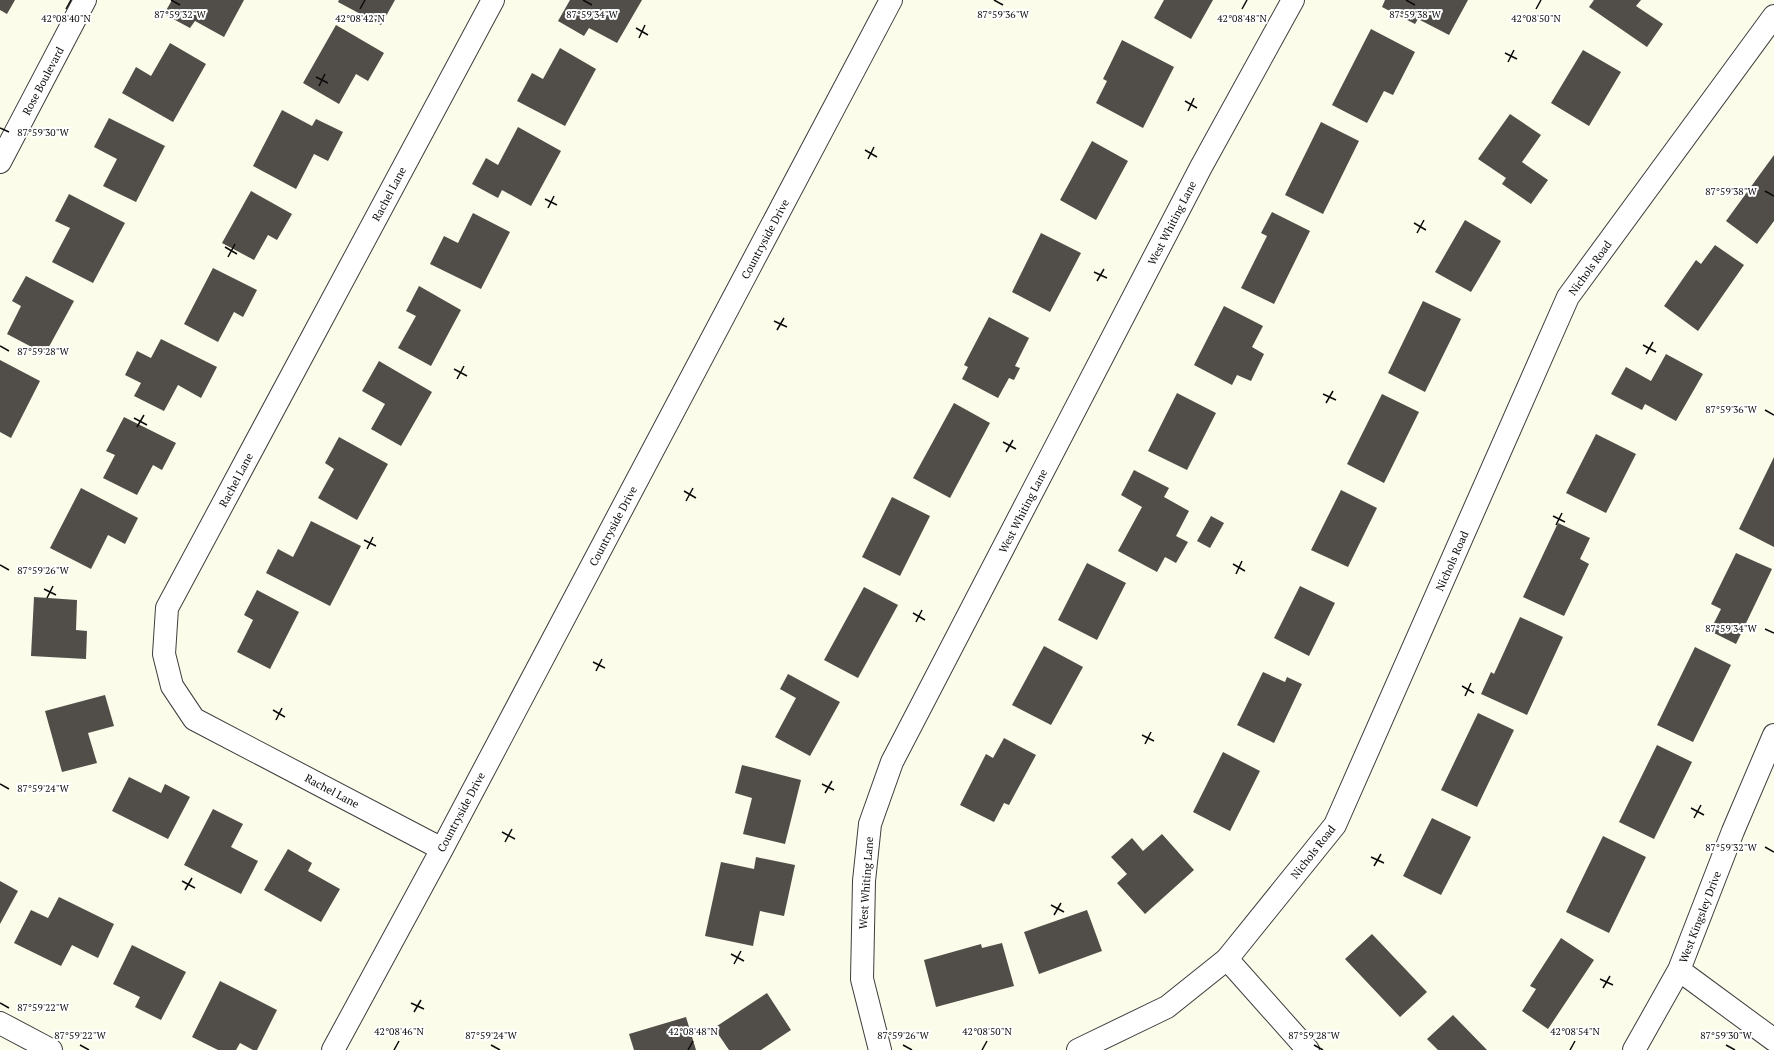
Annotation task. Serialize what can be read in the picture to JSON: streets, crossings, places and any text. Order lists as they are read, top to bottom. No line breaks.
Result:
{"streets":{"street":["Rose Boulevard","Rachel Lane","West Whiting Lane","Countryside Drive","Nichols Road","West Kingsley Drive"]},"crossings":[["Rachel Lane","Countryside Drive"]],"coordinates":["87°59'32\"W","87°59'34\"W","87°59'38\"W","87°59'36\"W","42°08'40\"N","42°08'42\"N","42°08'48\"N","42°08'50\"N","87°59'30\"W","87°59'28\"W","87°59'26\"W","87°59'24\"W","87°59'22\"W","42°08'46\"N","42°08'54\"N"]}
